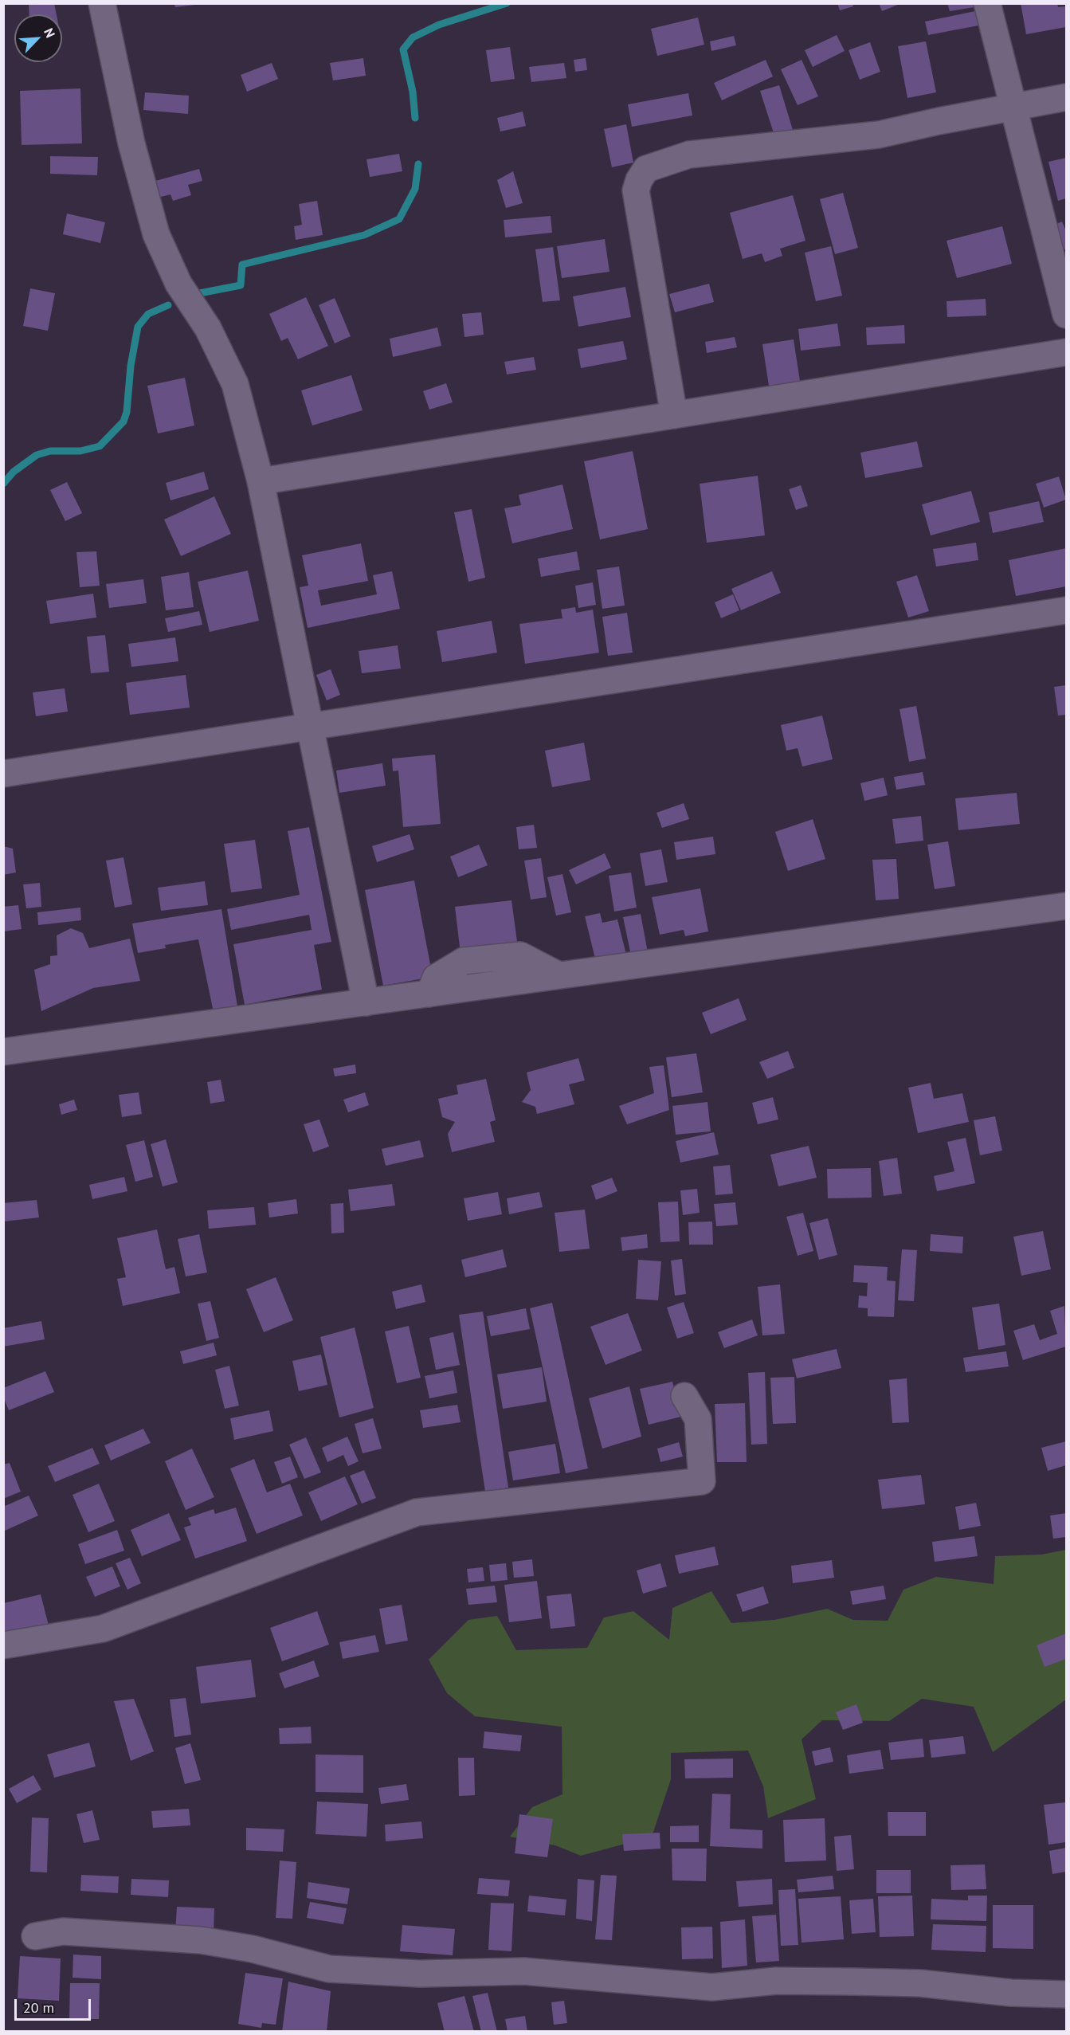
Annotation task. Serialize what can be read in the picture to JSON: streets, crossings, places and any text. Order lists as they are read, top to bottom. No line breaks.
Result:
{"scale_bar":"20 m","north":"top right"}
